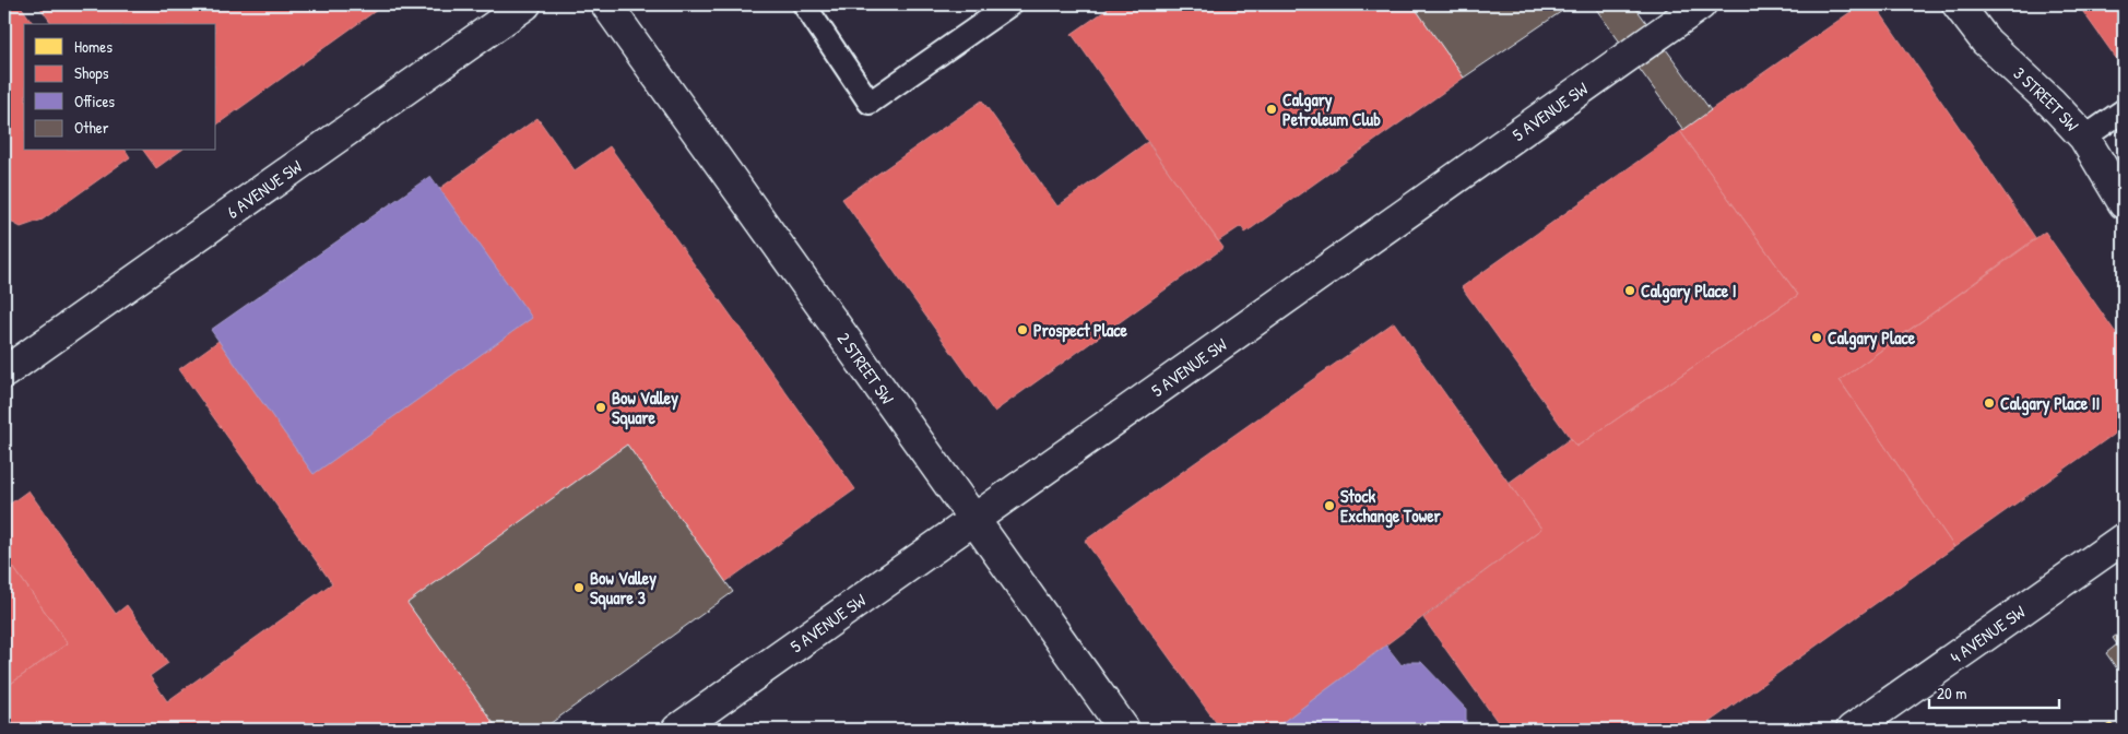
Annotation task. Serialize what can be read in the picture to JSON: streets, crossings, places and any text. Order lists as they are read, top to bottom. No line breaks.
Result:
{"streets":{"main road":["3 STREET SW","5 AVENUE SW","6 AVENUE SW","2 STREET SW","4 AVENUE SW"]},"crossings":[["5 AVENUE SW","2 STREET SW"]],"places":["Calgary Petroleum Club","Calgary Place I","Prospect Place","Calgary Place","Calgary Place II","Bow Valley Square","Stock Exchange Tower","Bow Valley Square 3"],"legend":["Homes","Shops","Offices","Other"],"scale_bar":"20 m"}
